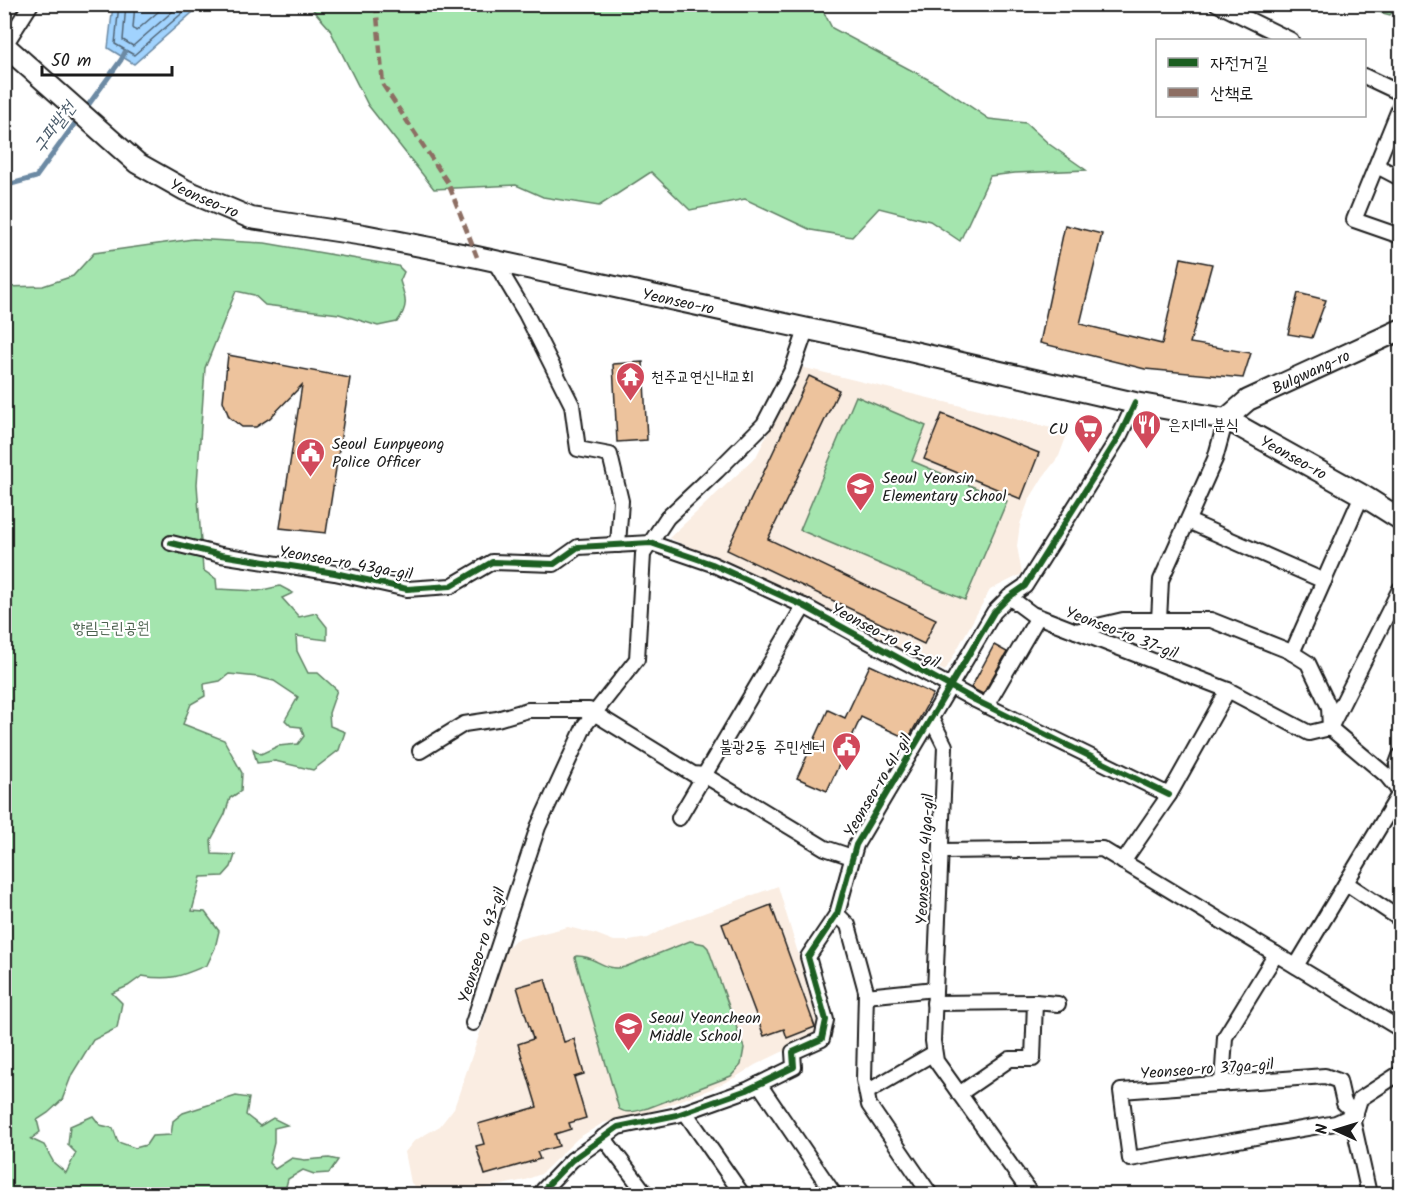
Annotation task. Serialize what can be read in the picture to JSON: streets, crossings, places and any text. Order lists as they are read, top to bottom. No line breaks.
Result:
{"streets":{"main road":["Yeonseo-ro","Bulgwang-ro"],"street":["Yeonseo-ro 43ga-gil","Yeonseo-ro 37-gil","Yeonseo-ro 43-gil","Yeonseo-ro 41-gil","Yeonseo-ro 41ga-gil","Yeonseo-ro 37ga-gil"]},"crossings":[["Yeonseo-ro","Bulgwang-ro"],["Yeonseo-ro","Yeonseo-ro 43-gil"],["Yeonseo-ro","Yeonseo-ro 41-gil"],["Yeonseo-ro 43ga-gil","Yeonseo-ro 43-gil"],["Yeonseo-ro 37-gil","Yeonseo-ro 41-gil"],["Yeonseo-ro 43-gil","Yeonseo-ro 41-gil"],["Yeonseo-ro 41-gil","Yeonseo-ro 41ga-gil"]],"water":["구파발천"],"parks":["향림근린공원"],"places":{"temple":["천주교연신내교회"],"restaurant":["은지네 분식"],"supermarket":["CU"],"public building":["Seoul Eunpyeong Police Officer","불광2동 주민센터"],"school or university":["Seoul Yeonsin Elementary School","Seoul Yeoncheon Middle School"]},"legend":["자전거길","산책로"],"scale_bar":"50 m","north":"left"}
